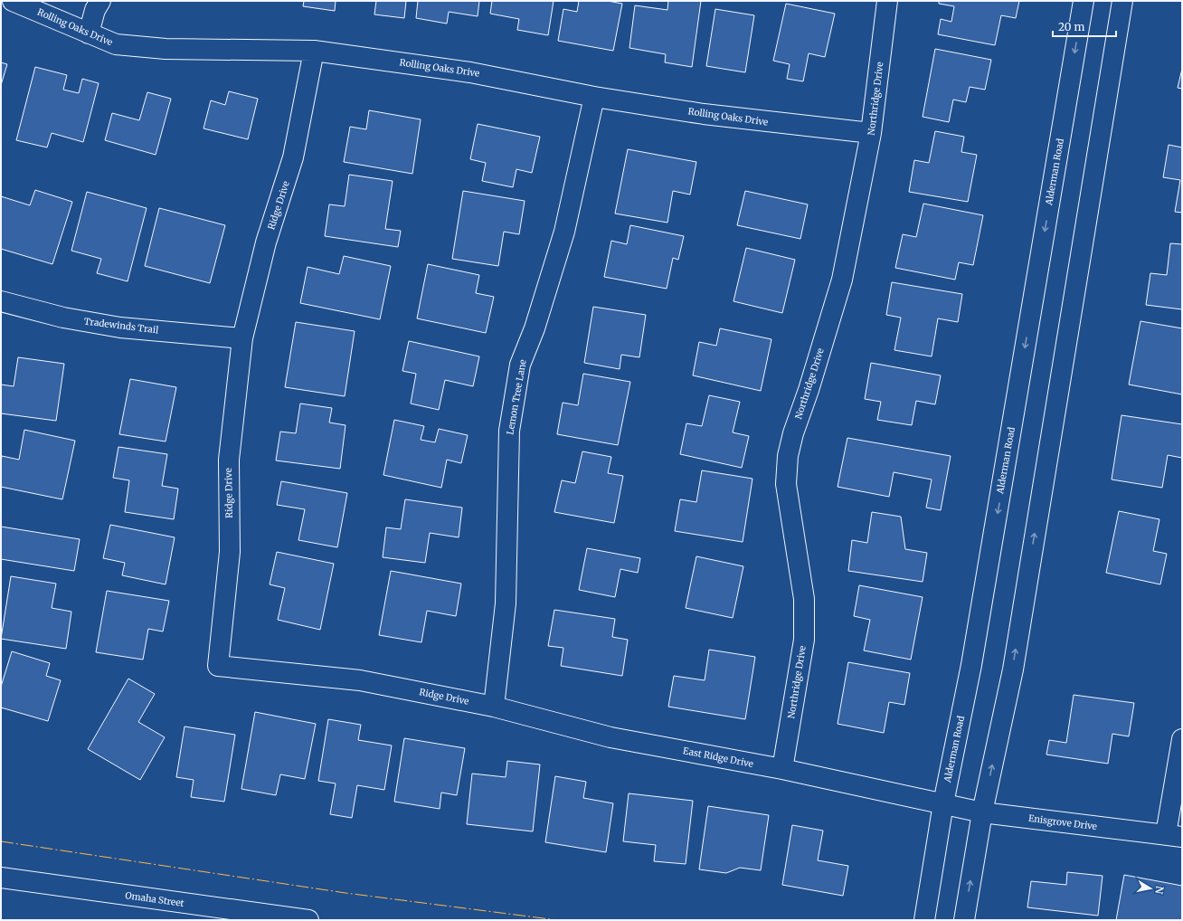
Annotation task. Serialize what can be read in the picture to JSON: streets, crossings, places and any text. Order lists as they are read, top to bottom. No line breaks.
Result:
{"streets":{"street":["Rolling Oaks Drive","Northridge Drive","Alderman Road","Ridge Drive","Tradewinds Trail","Lemon Tree Lane","East Ridge Drive","Enisgrove Drive","Omaha Street"]},"crossings":[["Rolling Oaks Drive","Northridge Drive"],["Rolling Oaks Drive","Ridge Drive"],["Rolling Oaks Drive","Lemon Tree Lane"],["Northridge Drive","East Ridge Drive"],["Alderman Road","East Ridge Drive"],["Alderman Road","Enisgrove Drive"],["Ridge Drive","Tradewinds Trail"],["Ridge Drive","Lemon Tree Lane"],["Ridge Drive","East Ridge Drive"],["Lemon Tree Lane","East Ridge Drive"],["East Ridge Drive","Enisgrove Drive"]],"scale_bar":"20 m","north":"right"}
